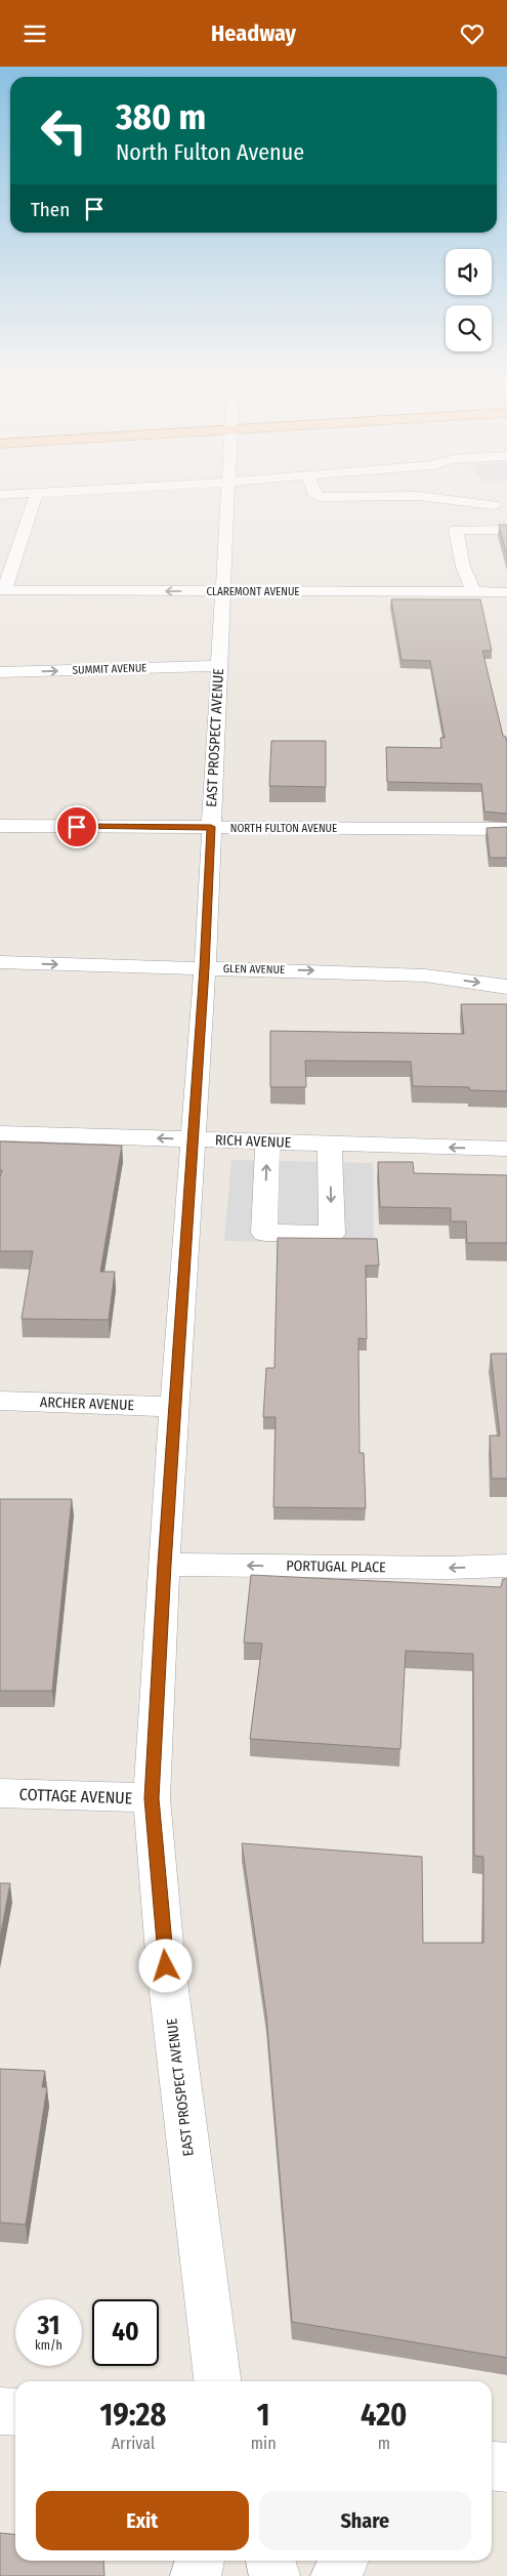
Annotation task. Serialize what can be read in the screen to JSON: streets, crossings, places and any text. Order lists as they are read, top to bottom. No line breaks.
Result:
{"streets":{"street":["CLAREMONT AVENUE","SUMMIT AVENUE","EAST PROSPECT AVENUE","NORTH FULTON AVENUE","GLEN AVENUE","RICH AVENUE","ARCHER AVENUE","PORTUGAL PLACE","COTTAGE AVENUE"]},"crossings":[["CLAREMONT AVENUE","EAST PROSPECT AVENUE"],["SUMMIT AVENUE","EAST PROSPECT AVENUE"],["EAST PROSPECT AVENUE","NORTH FULTON AVENUE"],["EAST PROSPECT AVENUE","GLEN AVENUE"],["EAST PROSPECT AVENUE","RICH AVENUE"],["EAST PROSPECT AVENUE","ARCHER AVENUE"],["EAST PROSPECT AVENUE","PORTUGAL PLACE"],["EAST PROSPECT AVENUE","COTTAGE AVENUE"]],"one_way":["GLEN AVENUE","RICH AVENUE","PORTUGAL PLACE"],"page":{"header":"Headway","turn":["380 m","North Fulton Avenue"],"then":"Then","speed":"31 km/h","limit":"40","eta":["19:28","Arrival","1","min","420","m"],"buttons":["Exit","Share"]}}
